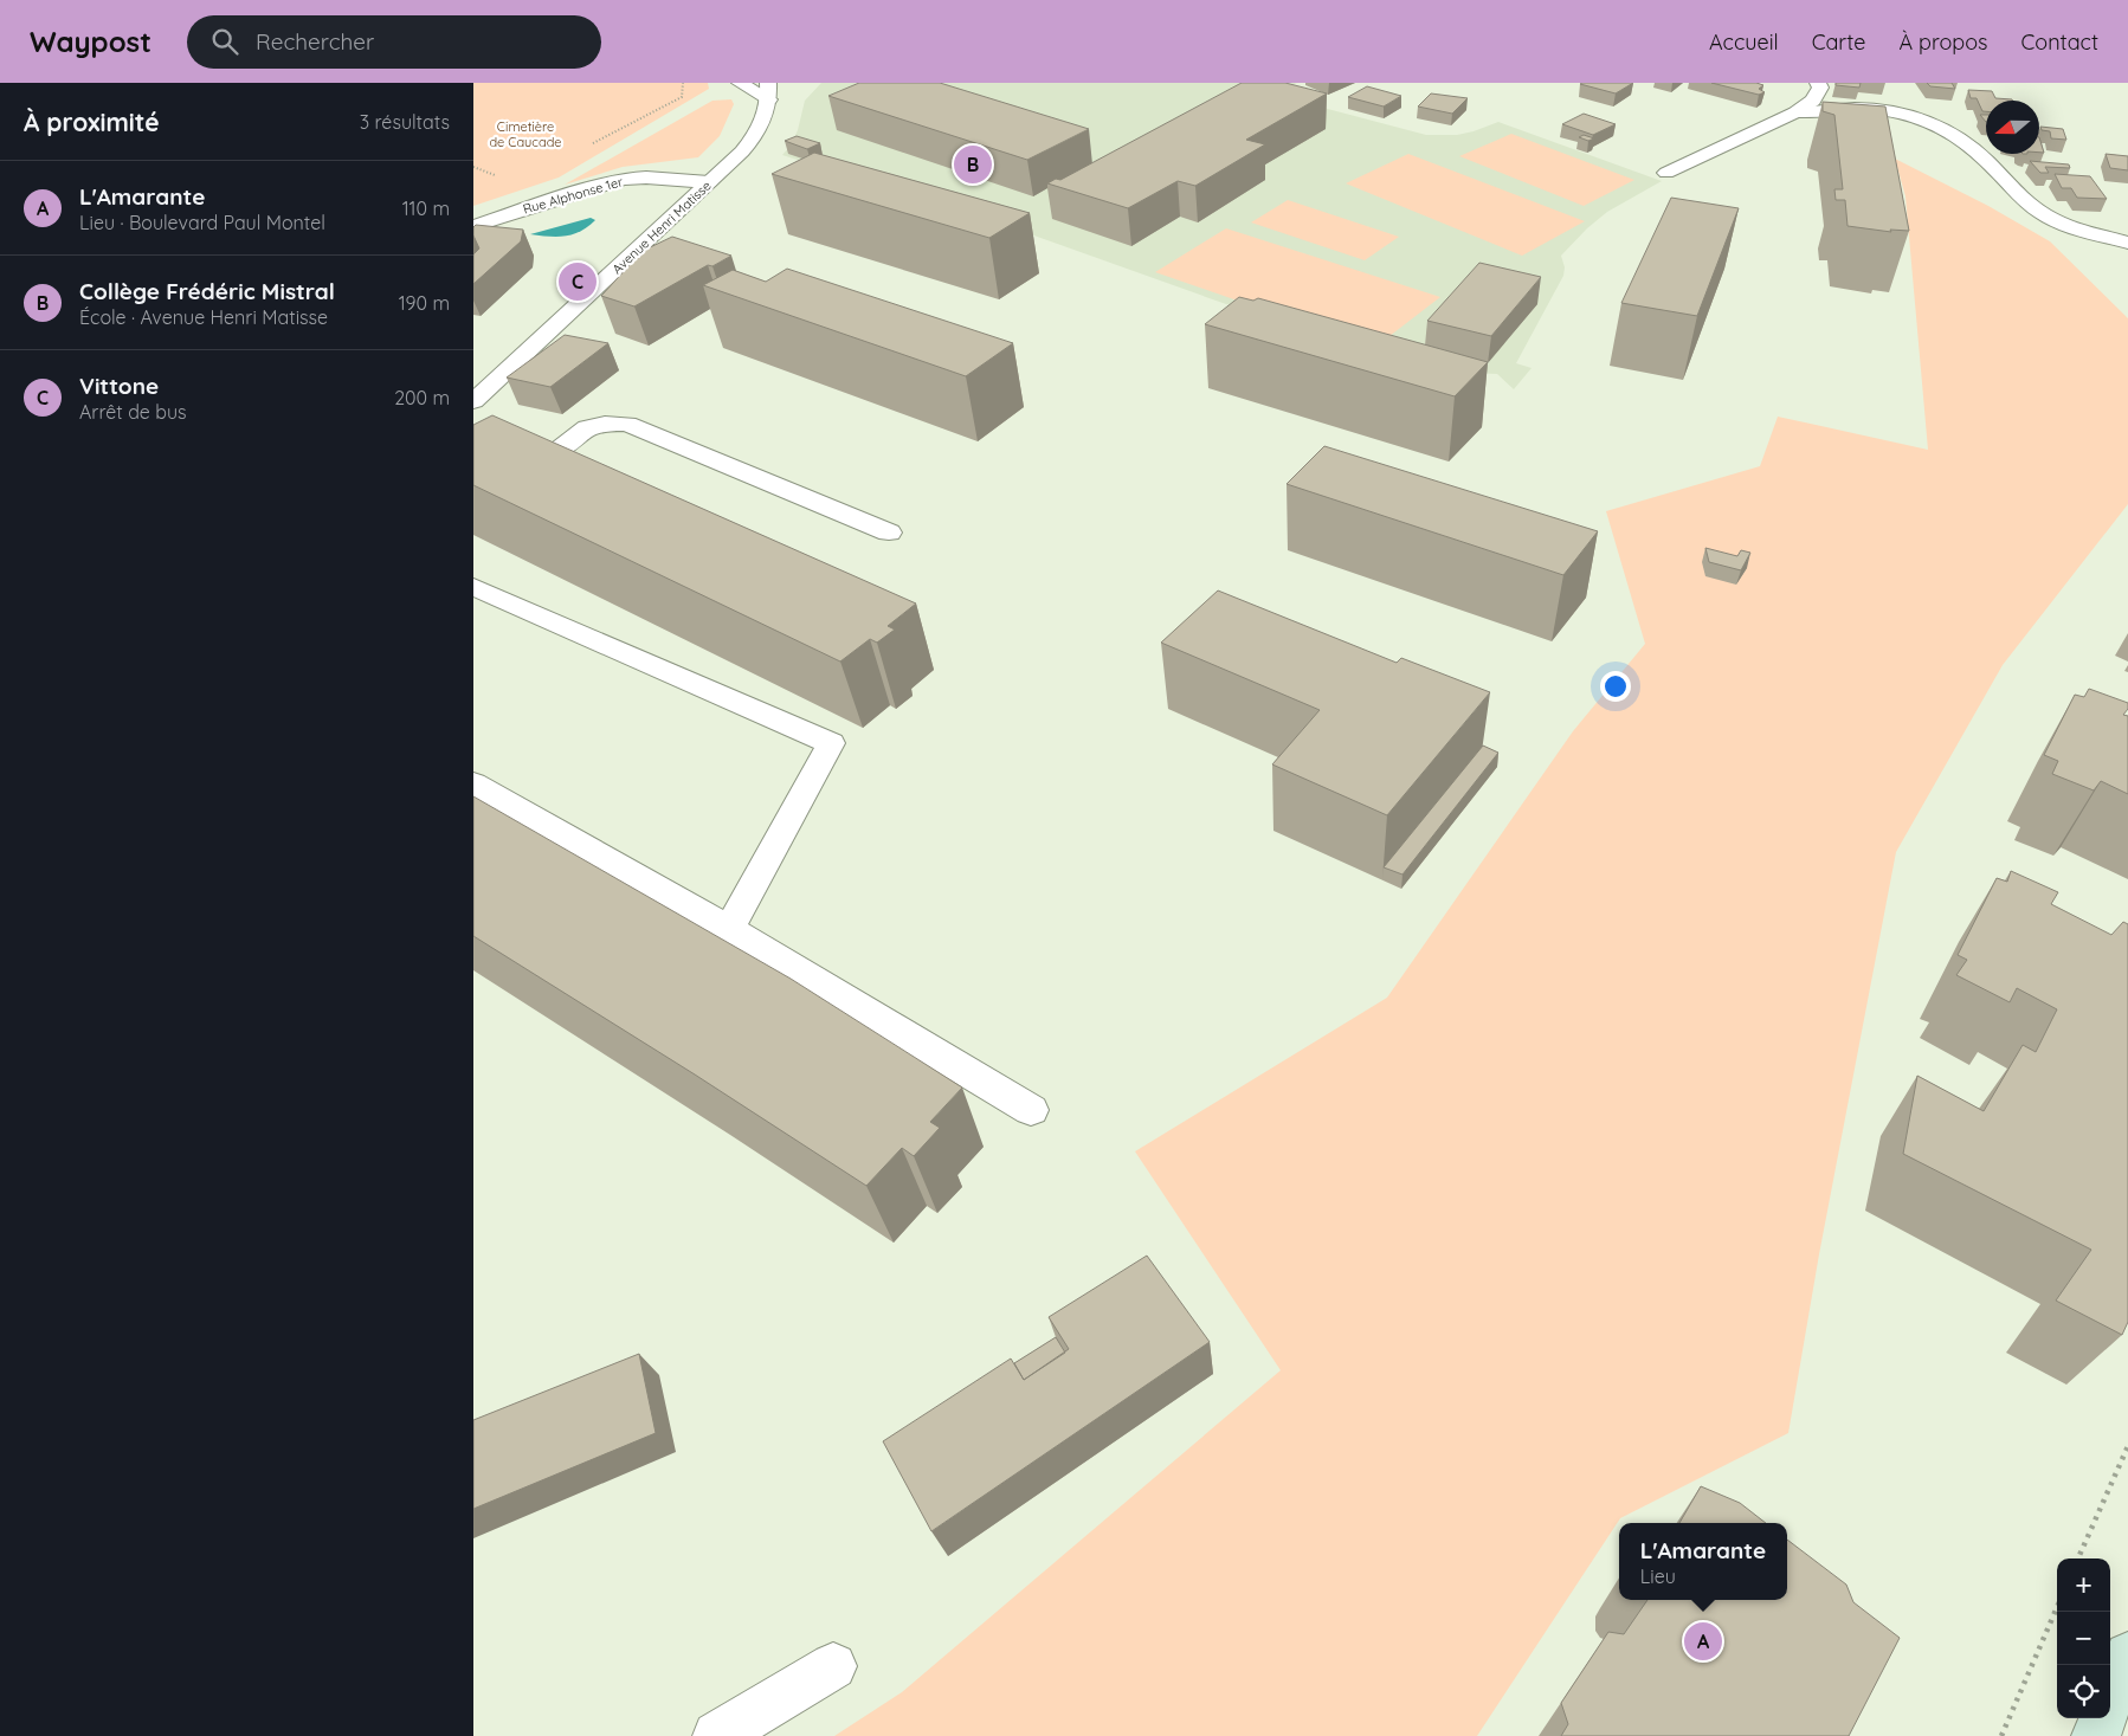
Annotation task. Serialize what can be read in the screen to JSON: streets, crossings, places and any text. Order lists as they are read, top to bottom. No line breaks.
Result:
{"streets":{"street":["Rue Alphonse 1er","Avenue Henri Matisse"]},"crossings":[["Rue Alphonse 1er","Avenue Henri Matisse"]],"parks":["Cimetière de Caucade"],"north":"left","page":{"header":"Waypost","search":"Rechercher","nav":["Accueil","Carte","À propos","Contact"],"heading":["À proximité","3 résultats"],"pins":["B","C","A"],"list":[{"mark":"A","name":"L'Amarante","note":"Lieu · Boulevard Paul Montel","value":"110 m"},{"mark":"B","name":"Collège Frédéric Mistral","note":"École · Avenue Henri Matisse","value":"190 m"},{"mark":"C","name":"Vittone","note":"Arrêt de bus","value":"200 m"}],"popup":["L'Amarante","Lieu"],"map_buttons":["+","−"]}}
